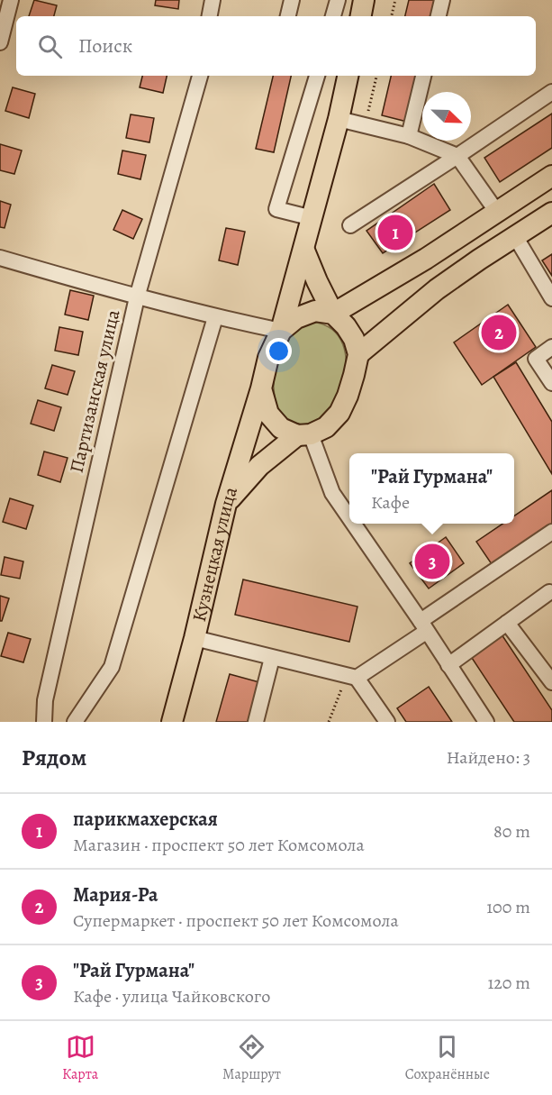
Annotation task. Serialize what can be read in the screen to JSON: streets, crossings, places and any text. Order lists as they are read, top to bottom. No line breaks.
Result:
{"streets":{"main road":["Кузнецкая улица"],"street":["Партизанская улица"]},"north":"bottom right","page":{"search":"Поиск","pins":["1","2","3"],"popup":["\"Рай Гурмана\"","Кафе"],"heading":["Рядом","Найдено: 3"],"list":[{"mark":"1","name":"парикмахерская","note":"Магазин · проспект 50 лет Комсомола","value":"80 m"},{"mark":"2","name":"Мария-Ра","note":"Супермаркет · проспект 50 лет Комсомола","value":"100 m"},{"mark":"3","name":"\"Рай Гурмана\"","note":"Кафе · улица Чайковского","value":"120 m"}],"nav":["Карта","Маршрут","Сохранённые"]}}
